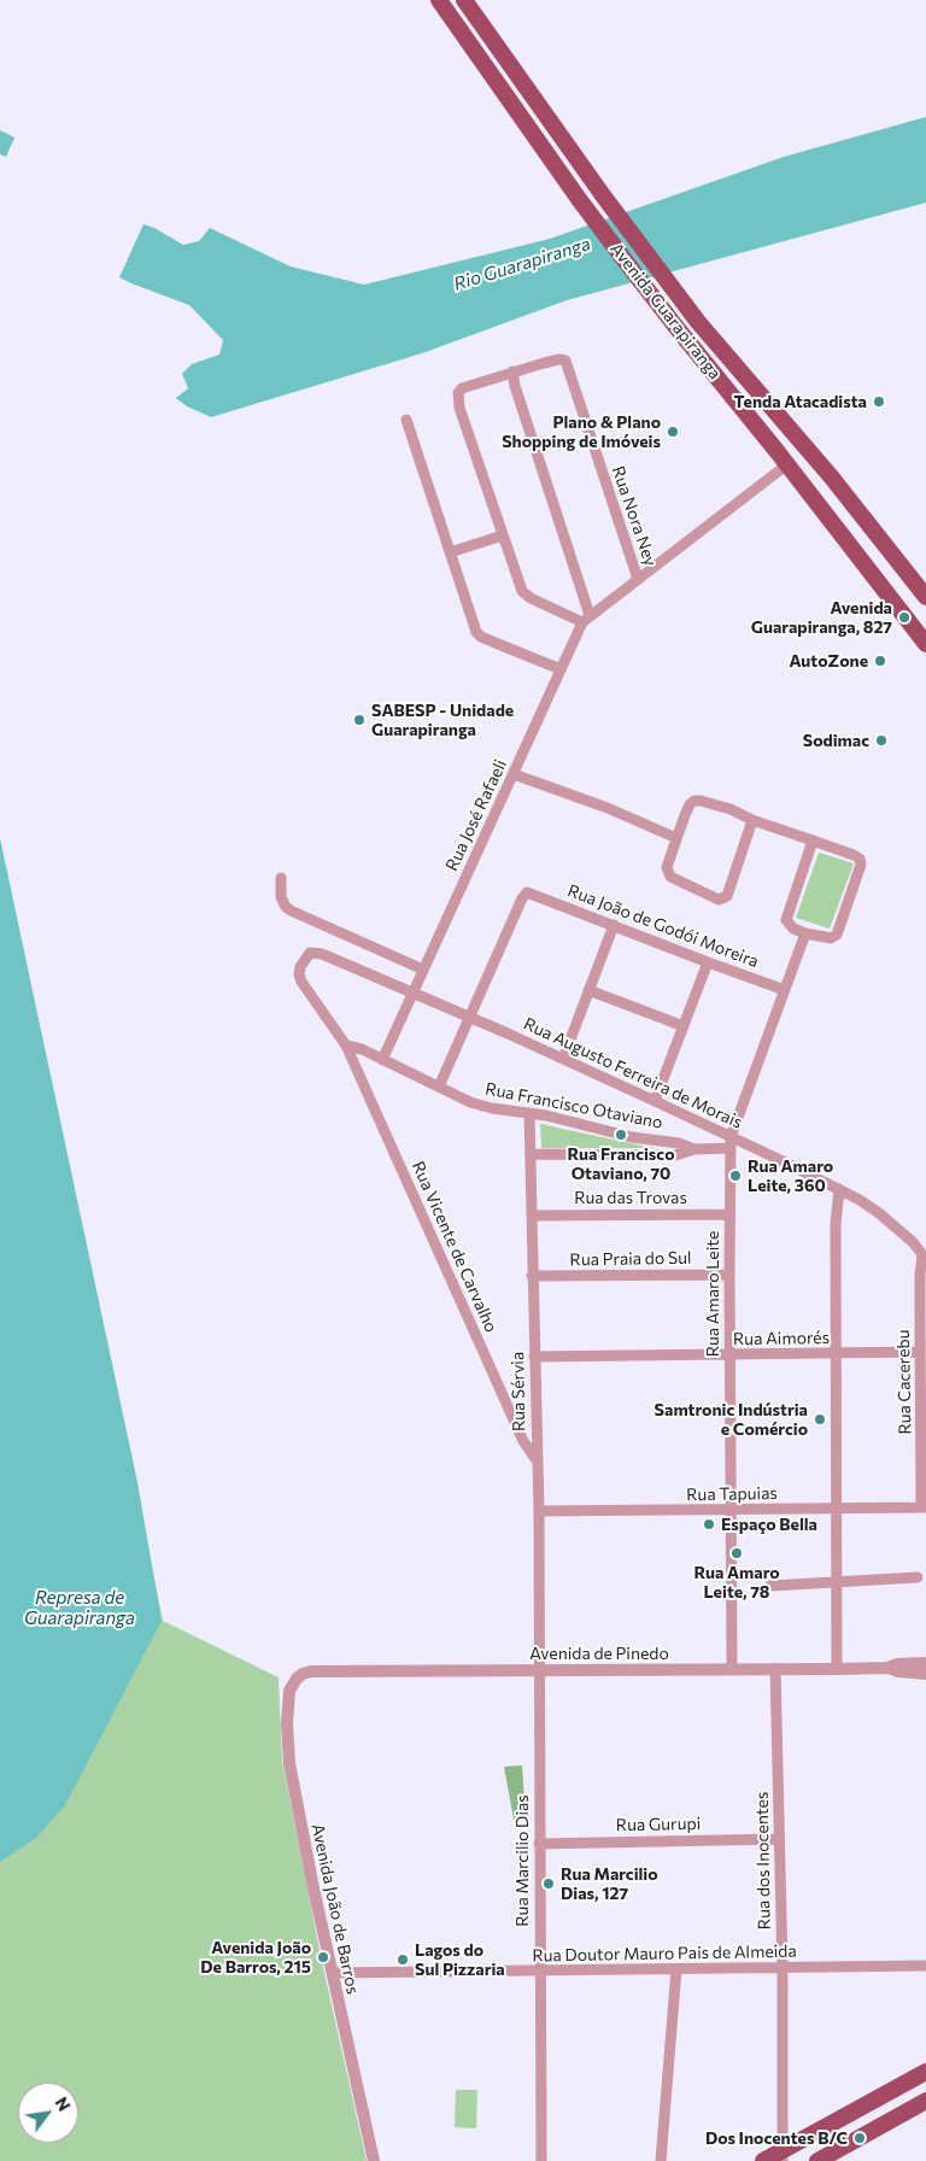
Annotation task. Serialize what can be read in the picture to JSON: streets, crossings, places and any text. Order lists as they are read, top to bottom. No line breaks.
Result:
{"streets":{"main road":["Avenida Guarapiranga"],"street":["Rua Nora Ney","Rua José Rafaeli","Rua João de Godói Moreira","Rua Augusto Ferreira de Morais","Rua Francisco Otaviano","Rua das Trovas","Rua Vicente de Carvalho","Rua Praia do Sul","Rua Amaro Leite","Rua Aimorés","Rua Cacerebu","Rua Sérvia","Rua Tapuias","Avenida de Pinedo","Rua Gurupi","Rua Marcilio Dias","Rua dos Inocentes","Avenida João de Barros","Rua Doutor Mauro Pais de Almeida"]},"crossings":[["Avenida Guarapiranga","Rua José Rafaeli"],["Rua Nora Ney","Rua José Rafaeli"],["Rua José Rafaeli","Rua Augusto Ferreira de Morais"],["Rua José Rafaeli","Rua Francisco Otaviano"],["Rua João de Godói Moreira","Rua Augusto Ferreira de Morais"],["Rua João de Godói Moreira","Rua Amaro Leite"],["Rua Augusto Ferreira de Morais","Rua Francisco Otaviano"],["Rua Augusto Ferreira de Morais","Rua Vicente de Carvalho"],["Rua Augusto Ferreira de Morais","Rua Amaro Leite"],["Rua Augusto Ferreira de Morais","Rua Cacerebu"],["Rua Francisco Otaviano","Rua Vicente de Carvalho"],["Rua Francisco Otaviano","Rua Amaro Leite"],["Rua Francisco Otaviano","Rua Sérvia"],["Rua das Trovas","Rua Amaro Leite"],["Rua das Trovas","Rua Sérvia"],["Rua Vicente de Carvalho","Rua Sérvia"],["Rua Praia do Sul","Rua Amaro Leite"],["Rua Praia do Sul","Rua Sérvia"],["Rua Amaro Leite","Rua Aimorés"],["Rua Amaro Leite","Rua Tapuias"],["Rua Amaro Leite","Avenida de Pinedo"],["Rua Aimorés","Rua Cacerebu"],["Rua Aimorés","Rua Sérvia"],["Rua Cacerebu","Rua Tapuias"],["Rua Sérvia","Rua Tapuias"],["Rua Sérvia","Avenida de Pinedo"],["Rua Sérvia","Rua Marcilio Dias"],["Avenida de Pinedo","Rua Marcilio Dias"],["Avenida de Pinedo","Rua dos Inocentes"],["Avenida de Pinedo","Avenida João de Barros"],["Rua Gurupi","Rua Marcilio Dias"],["Rua Gurupi","Rua dos Inocentes"],["Rua Marcilio Dias","Rua Doutor Mauro Pais de Almeida"],["Rua dos Inocentes","Rua Doutor Mauro Pais de Almeida"],["Avenida João de Barros","Rua Doutor Mauro Pais de Almeida"]],"water":["Rio Guarapiranga","Represa de Guarapiranga"],"places":["Tenda Atacadista","Plano & Plano Shopping de Imóveis","Avenida Guarapiranga, 827","AutoZone","SABESP - Unidade Guarapiranga","Sodimac","Rua Francisco Otaviano, 70","Rua Amaro Leite, 360","Samtronic Indústria e Comércio","Espaço Bella","Rua Amaro Leite, 78","Rua Marcilio Dias, 127","Avenida João De Barros, 215","Lagos do Sul Pizzaria","Dos Inocentes B/C"],"north":"top right"}
